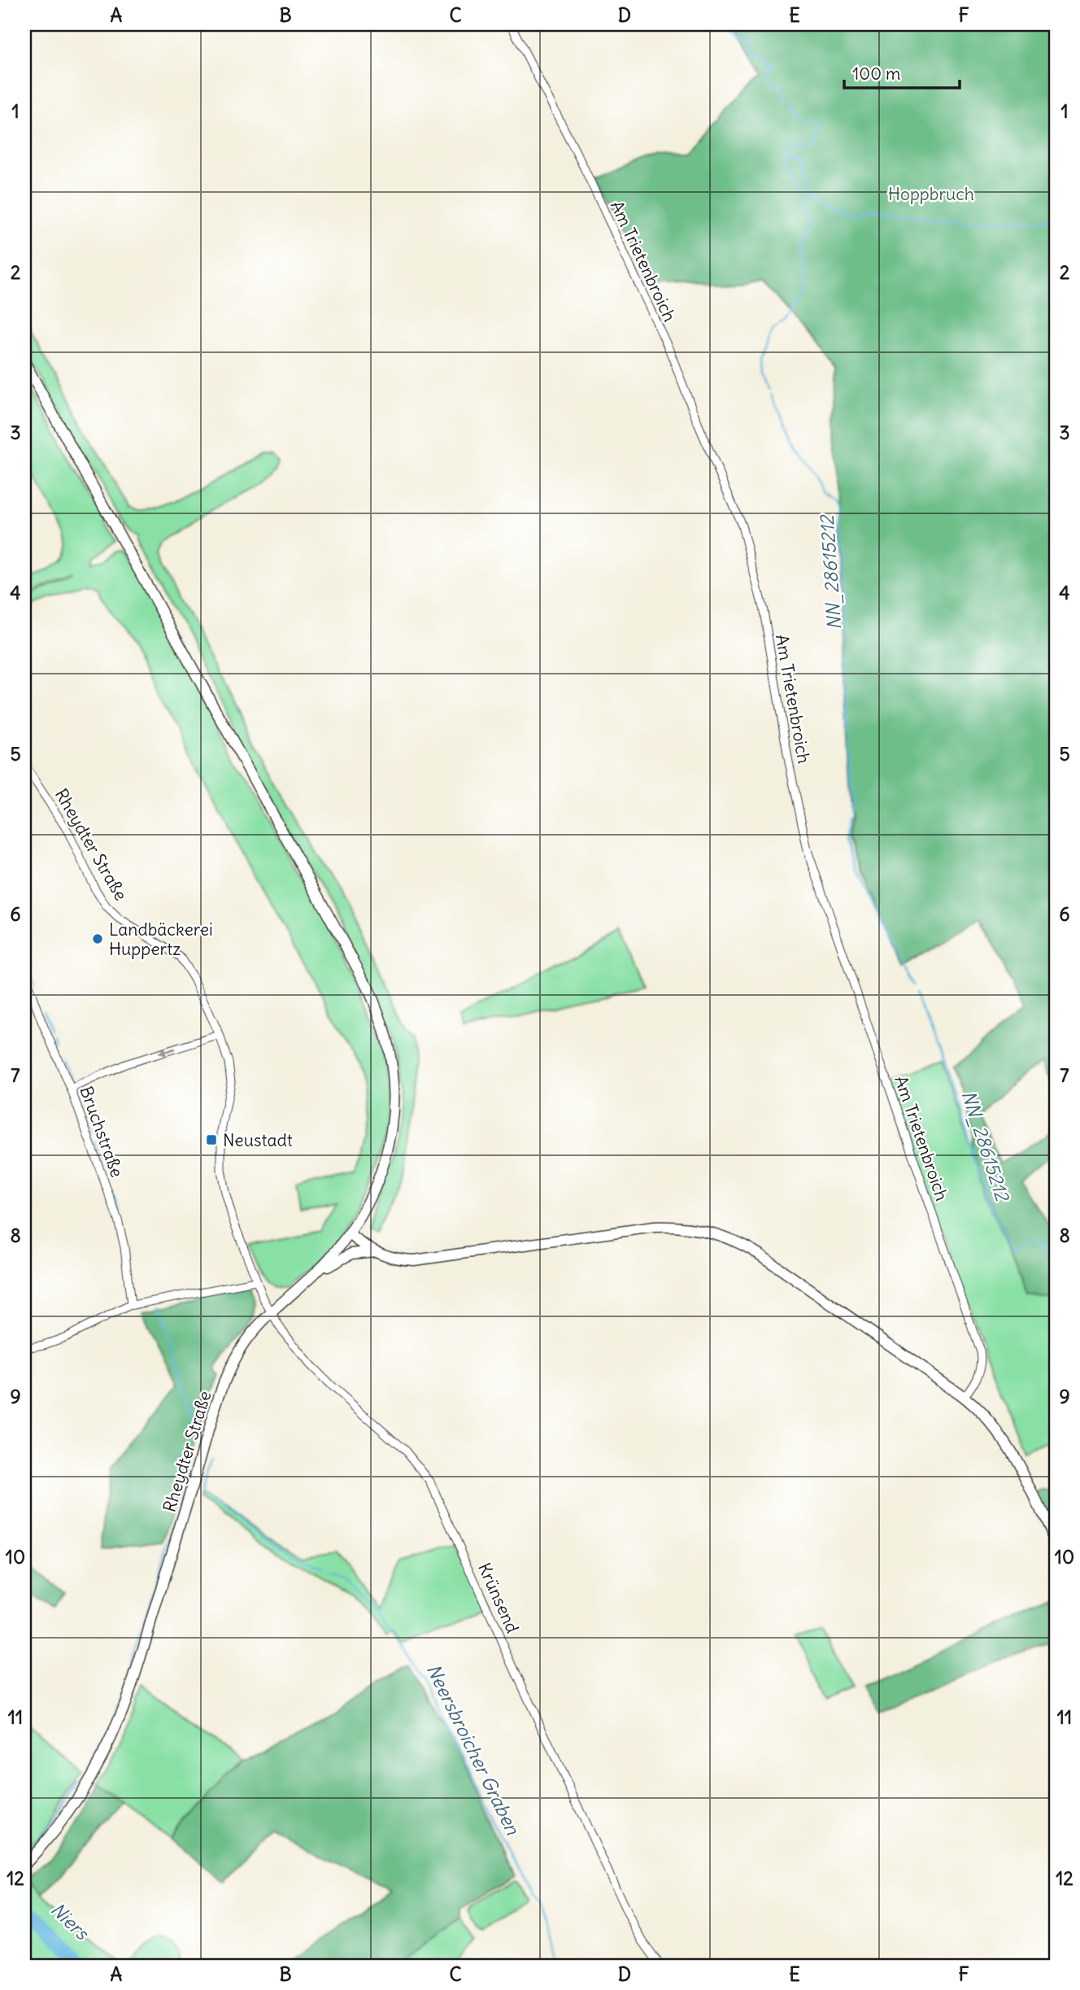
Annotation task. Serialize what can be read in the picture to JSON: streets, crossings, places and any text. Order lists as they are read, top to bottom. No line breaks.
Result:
{"streets":{"main road":["Rheydter Straße"],"street":["Am Trietenbroich","Bruchstraße","Krünsend"]},"crossings":[["Rheydter Straße","Krünsend"]],"water":["NN_28615212","Neersbroicher Graben","Niers"],"parks":["Hoppbruch"],"places":{"other":["Landbäckerei Huppertz"],"transit":["Neustadt"]},"scale_bar":"100 m","grid":{"columns":["A","B","C","D","E","F"],"rows":["1","2","3","4","5","6","7","8","9","10","11","12"]}}
